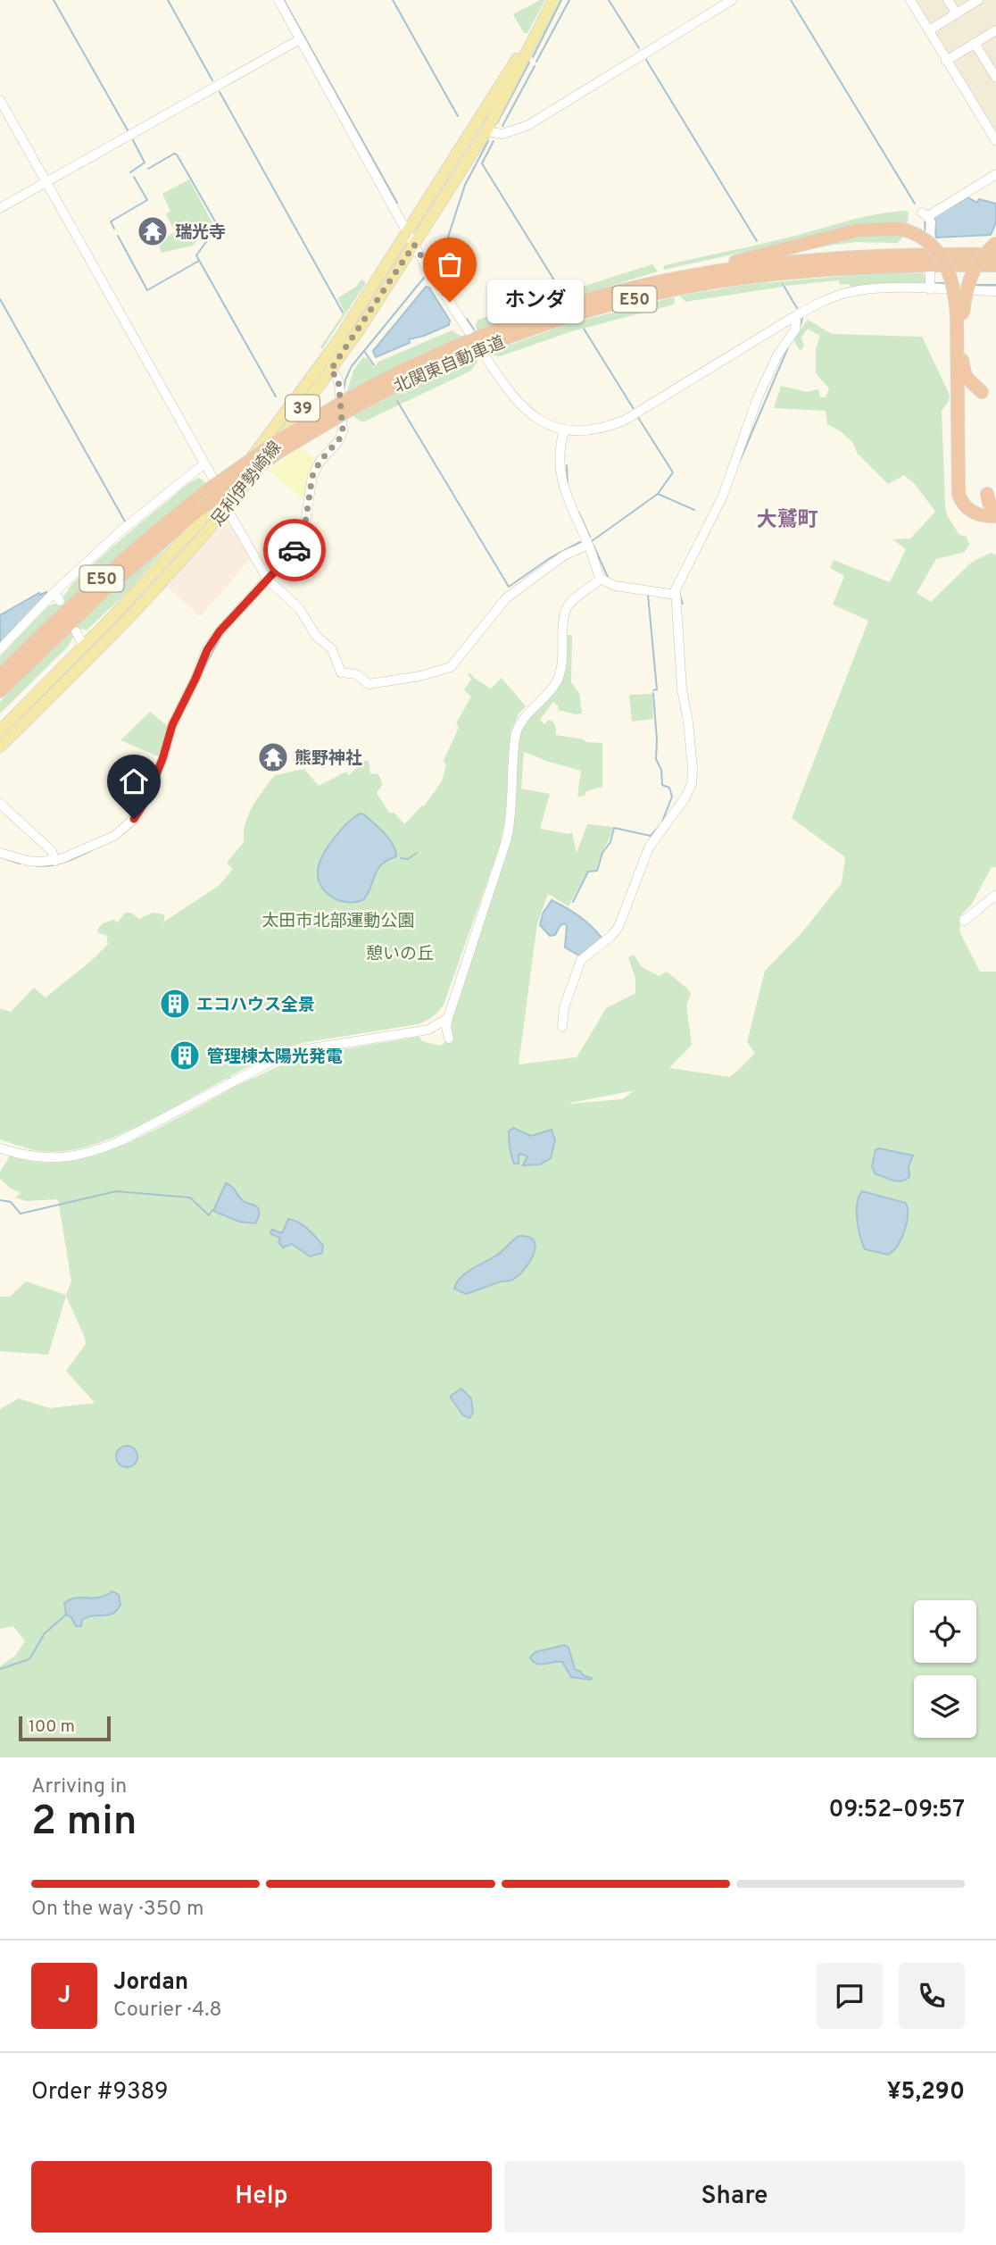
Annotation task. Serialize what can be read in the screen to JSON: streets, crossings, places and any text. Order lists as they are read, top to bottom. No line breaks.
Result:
{"streets":{"highway":["E50","北関東自動車道"],"main road":["39","足利伊勢崎線"]},"districts":["大鷲町"],"parks":["太田市北部運動公園","憩いの丘"],"places":{"temple":["瑞光寺","熊野神社"],"other":["ホンダ"],"building":["エコハウス全景","管理棟太陽光発電"]},"scale_bar":"100 m","page":{"bubble":"ホンダ","scale":"100 m","heading":["2 min","Arriving in","09:52–09:57"],"panel":["Jordan","Courier · 4.8","Order #9389","¥5,290"],"bar":"On the way · 350 m","round":"J","buttons":["Help","Share"]}}
